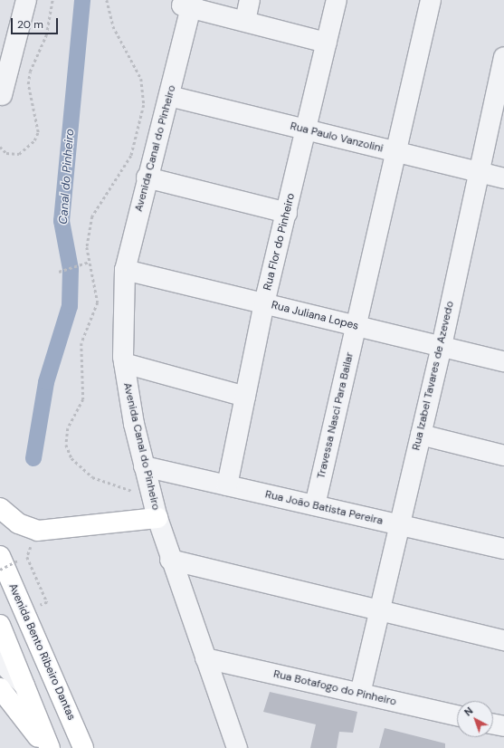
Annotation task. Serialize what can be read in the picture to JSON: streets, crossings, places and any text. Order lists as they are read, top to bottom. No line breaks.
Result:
{"streets":{"highway":["Avenida Bento Ribeiro Dantas"],"street":["Rua Paulo Vanzolini","Avenida Canal do Pinheiro","Rua Flor do Pinheiro","Rua Juliana Lopes","Rua Izabel Tavares de Azevedo","Travessa Nasci Para Bailar","Rua João Batista Pereira","Rua Botafogo do Pinheiro"]},"crossings":[["Rua Paulo Vanzolini","Avenida Canal do Pinheiro"],["Rua Paulo Vanzolini","Rua Flor do Pinheiro"],["Rua Paulo Vanzolini","Rua Izabel Tavares de Azevedo"],["Rua Paulo Vanzolini","Travessa Nasci Para Bailar"],["Avenida Canal do Pinheiro","Rua Juliana Lopes"],["Avenida Canal do Pinheiro","Rua João Batista Pereira"],["Avenida Canal do Pinheiro","Rua Botafogo do Pinheiro"],["Rua Flor do Pinheiro","Rua Juliana Lopes"],["Rua Flor do Pinheiro","Rua João Batista Pereira"],["Rua Juliana Lopes","Rua Izabel Tavares de Azevedo"],["Rua Juliana Lopes","Travessa Nasci Para Bailar"],["Rua Izabel Tavares de Azevedo","Rua João Batista Pereira"],["Rua Izabel Tavares de Azevedo","Rua Botafogo do Pinheiro"],["Travessa Nasci Para Bailar","Rua João Batista Pereira"]],"water":["Canal do Pinheiro"],"scale_bar":"20 m","north":"top left"}
